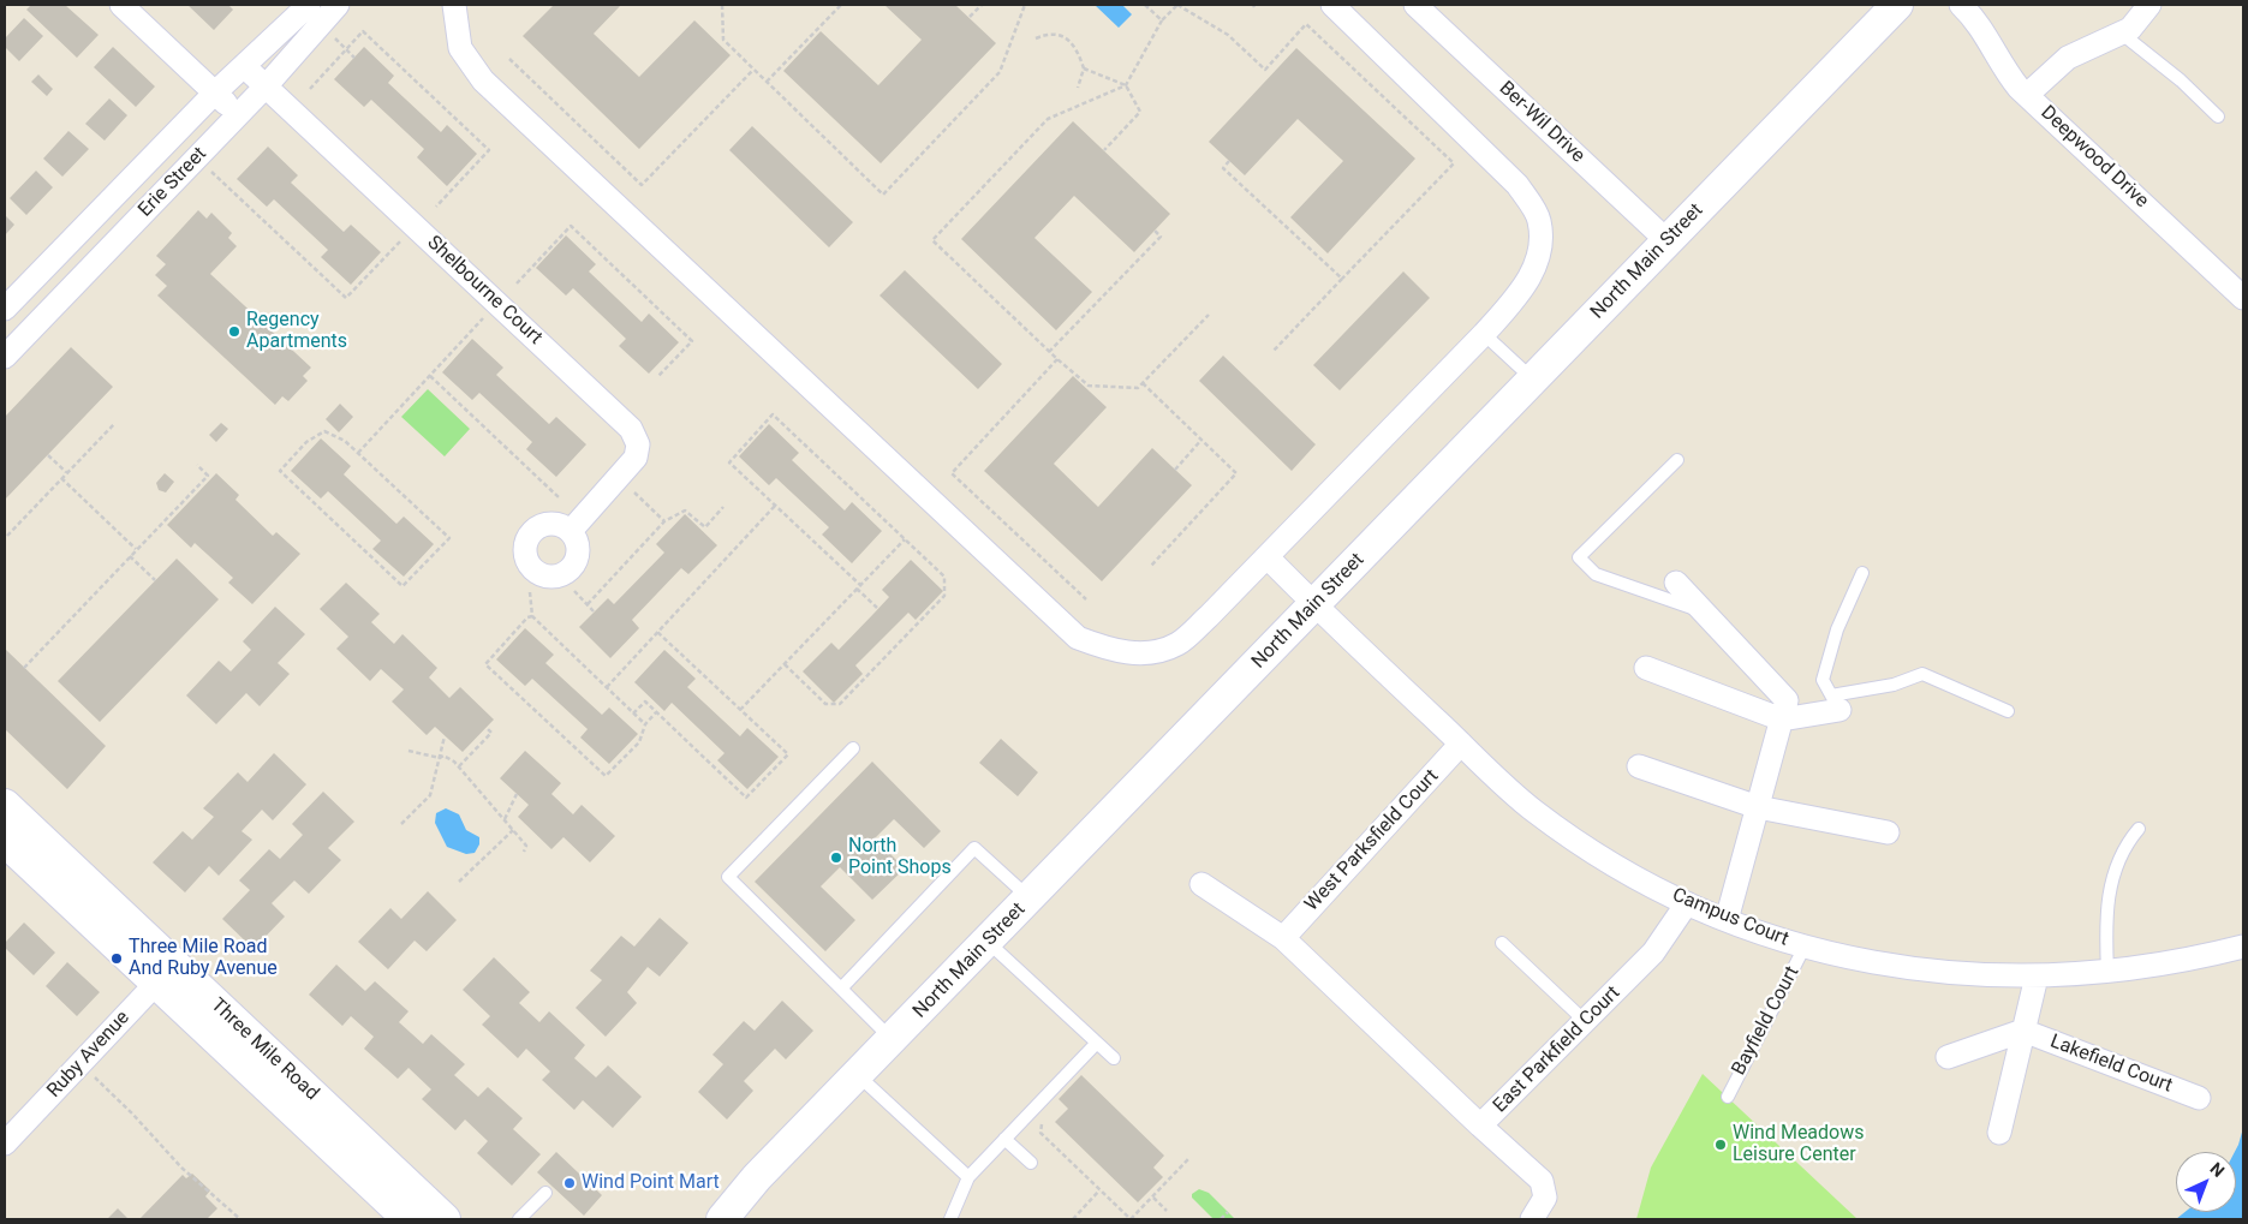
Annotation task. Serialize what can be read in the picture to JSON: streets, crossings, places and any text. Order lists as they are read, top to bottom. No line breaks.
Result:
{"streets":{"main road":["North Main Street","Three Mile Road"],"street":["Ber-Wil Drive","Deepwood Drive","Erie Street","Shelbourne Court","West Parksfield Court","Campus Court","East Parkfield Court","Ruby Avenue","Lakefield Court"],"lane":["Bayfield Court"]},"crossings":[["Ber-Wil Drive","North Main Street"],["Erie Street","Shelbourne Court"],["North Main Street","Campus Court"],["West Parksfield Court","Campus Court"],["Campus Court","Bayfield Court"],["Campus Court","East Parkfield Court"],["Campus Court","Lakefield Court"],["Three Mile Road","Ruby Avenue"]],"places":["Regency Apartments","North Point Shops","Three Mile Road And Ruby Avenue","Wind Meadows Leisure Center","Wind Point Mart"],"north":"top right"}
